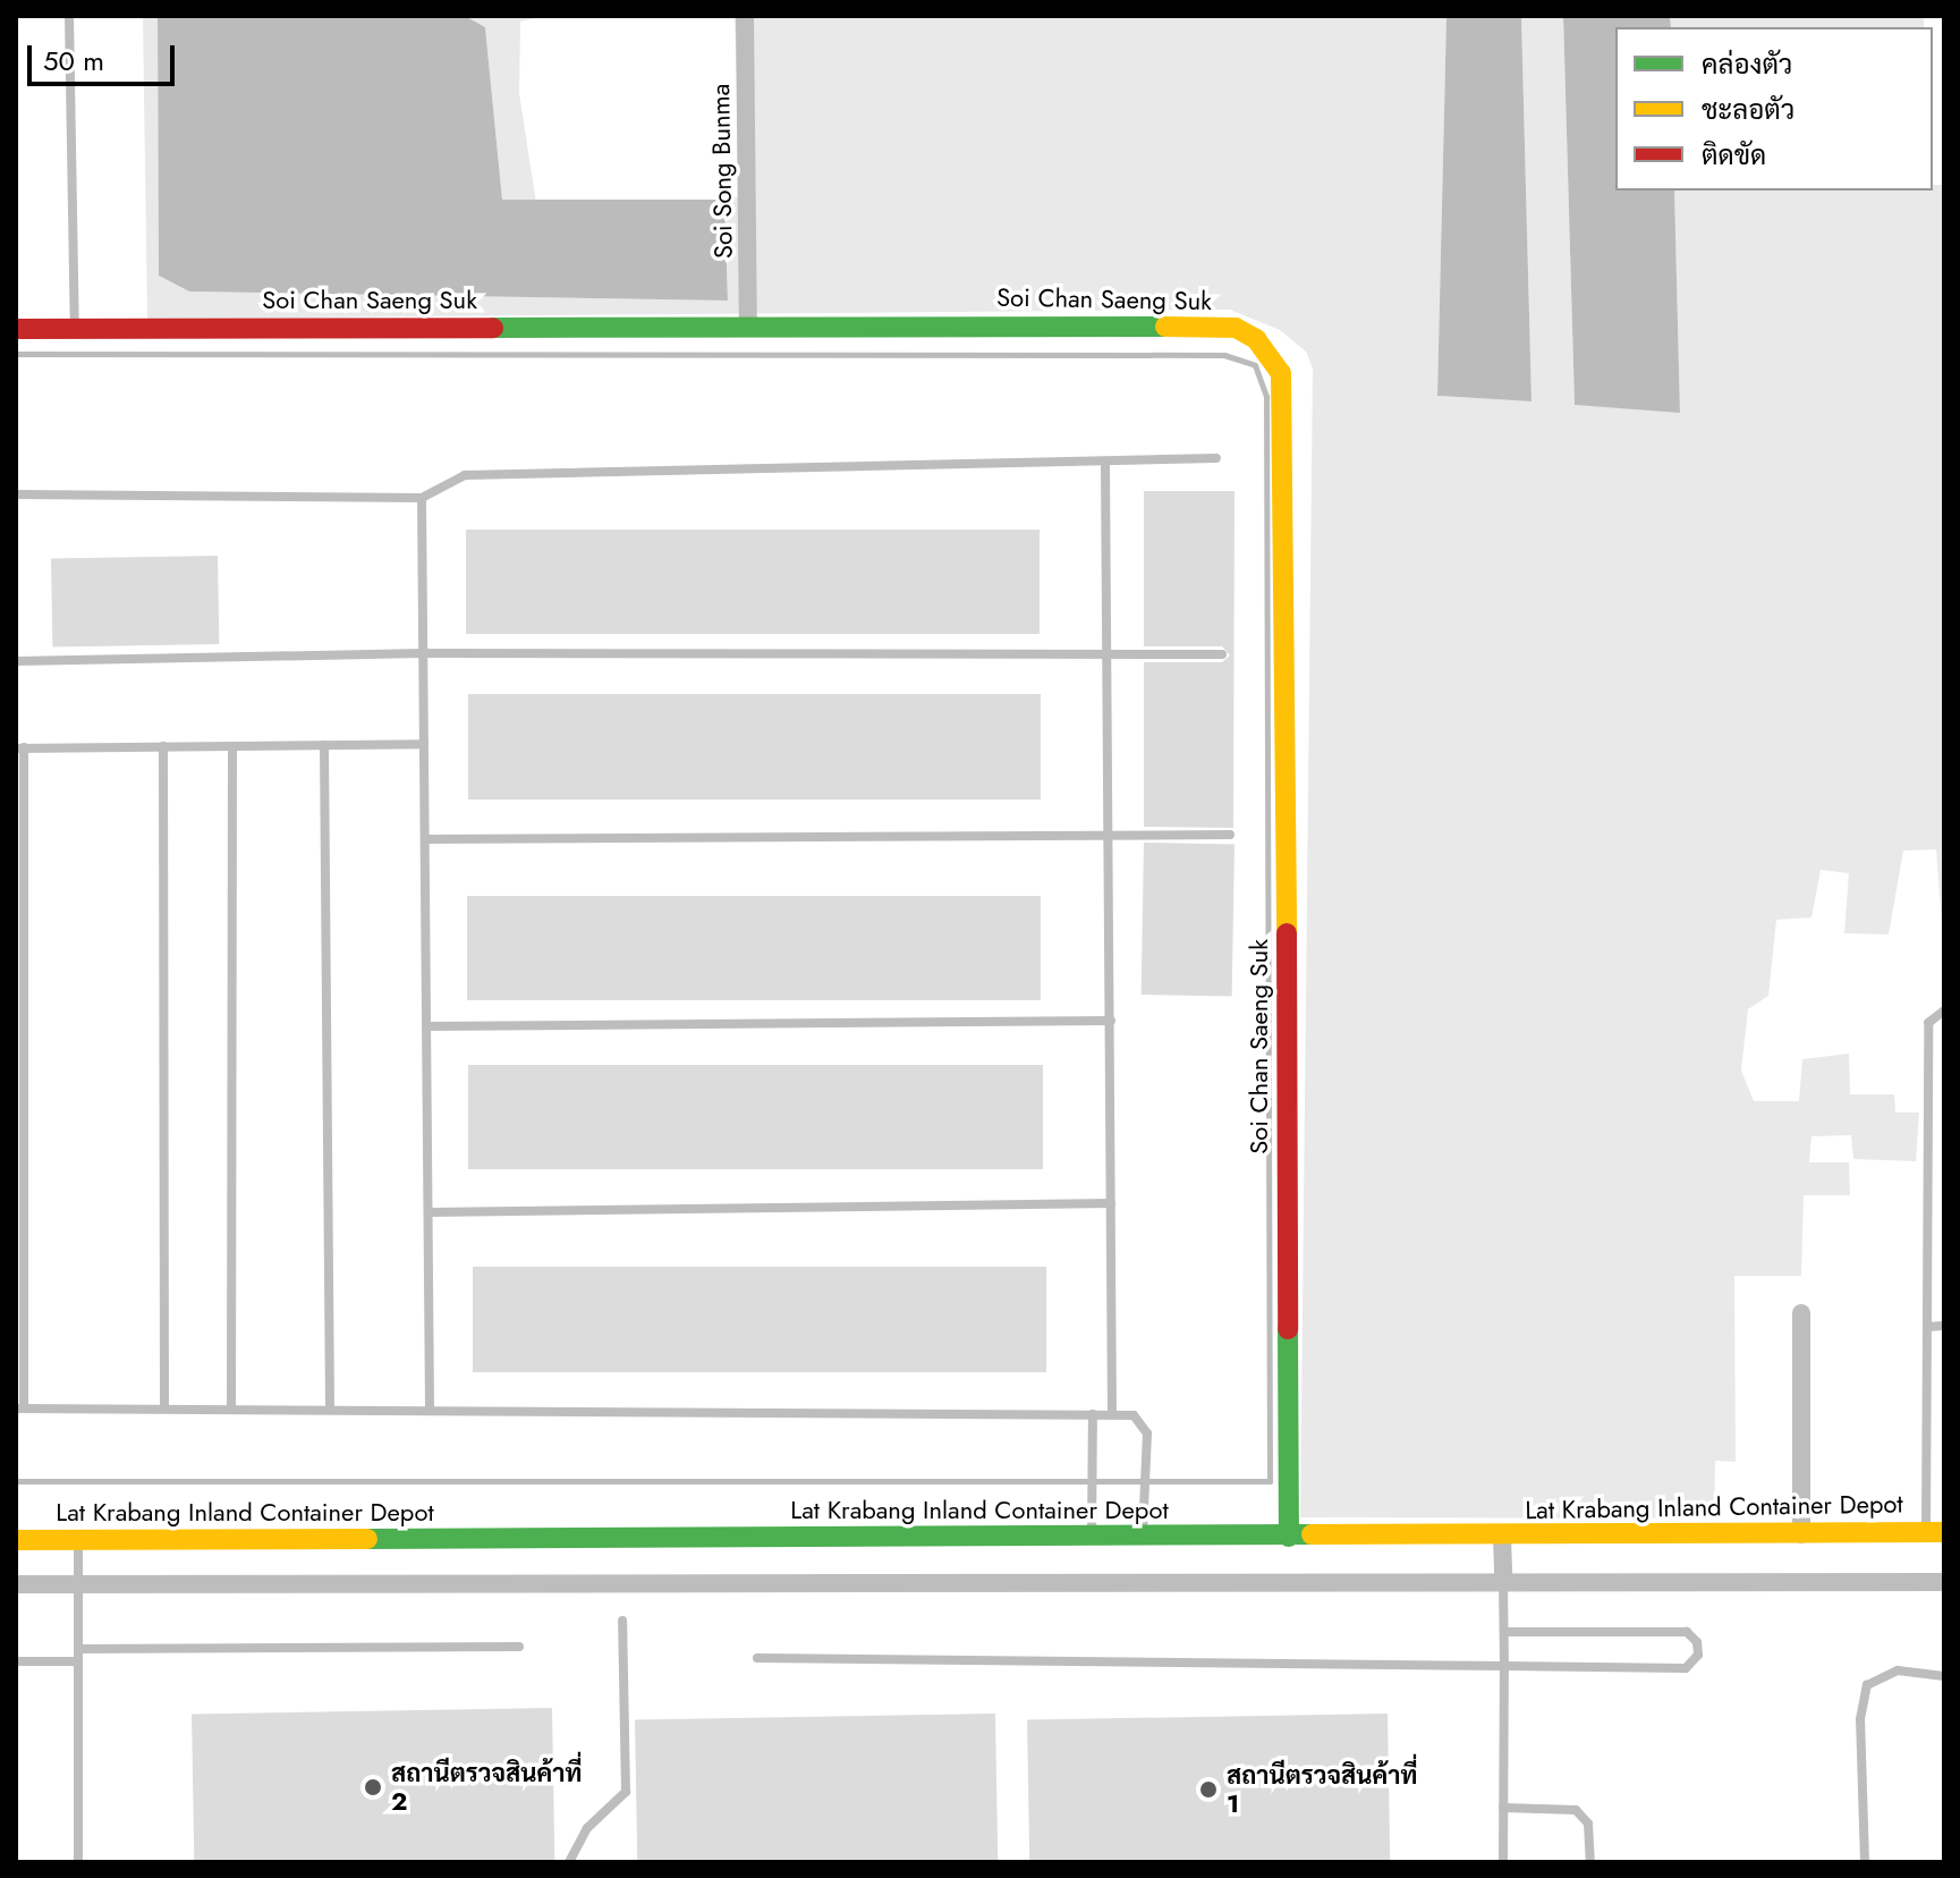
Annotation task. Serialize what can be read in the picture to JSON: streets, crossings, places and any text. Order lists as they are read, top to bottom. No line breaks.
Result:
{"streets":{"street":["Soi Song Bunma","Soi Chan Saeng Suk","Lat Krabang Inland Container Depot"]},"crossings":[["Soi Song Bunma","Soi Chan Saeng Suk"],["Soi Chan Saeng Suk","Lat Krabang Inland Container Depot"]],"places":["สถานีตรวจสินค้าที่ 2","สถานีตรวจสินค้าที่ 1"],"legend":["คล่องตัว","ชะลอตัว","ติดขัด"],"scale_bar":"50 m"}
